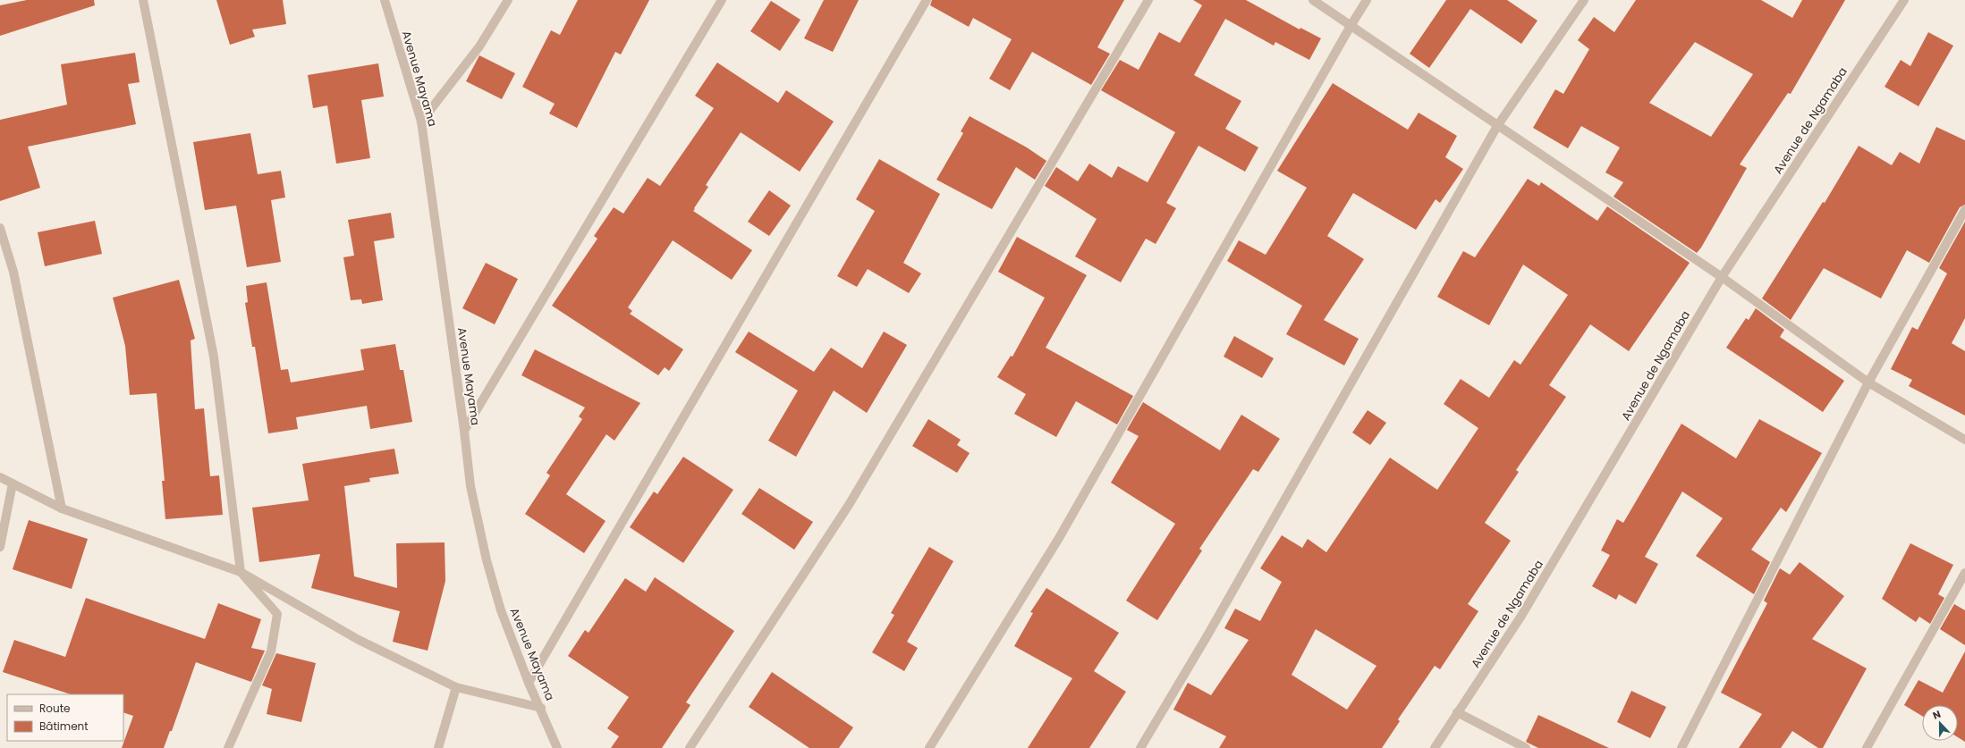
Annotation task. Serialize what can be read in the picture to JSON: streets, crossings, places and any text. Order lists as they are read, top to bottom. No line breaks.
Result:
{"streets":{"street":["Avenue Mayama","Avenue de Ngamaba"]},"legend":["Route","Bâtiment"],"north":"top"}
